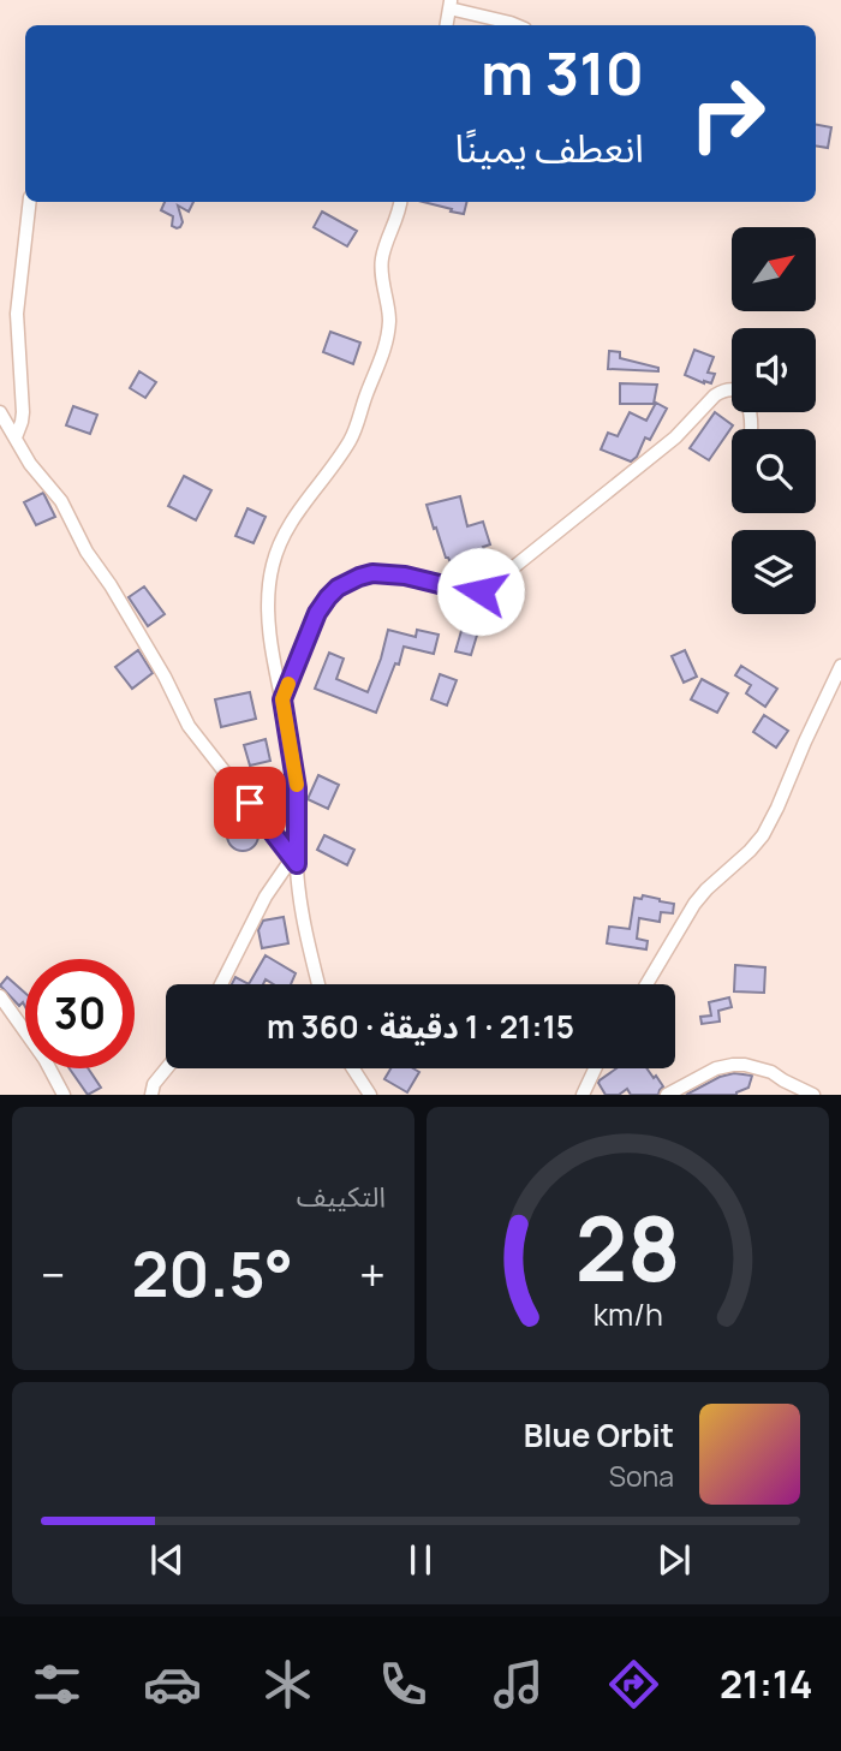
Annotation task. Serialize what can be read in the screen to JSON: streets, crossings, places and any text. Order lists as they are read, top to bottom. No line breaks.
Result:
{"north":"top right","page":{"turn":["310 m","انعطف يمينًا"],"limit":"30","trip":"21:15 · 1 دقيقة · 360 m","tile":"التكييف","heat":["−","20.5°","+"],"song":["Blue Orbit","Sona"],"tabs":"21:14","gauge":["28","km/h"]}}
